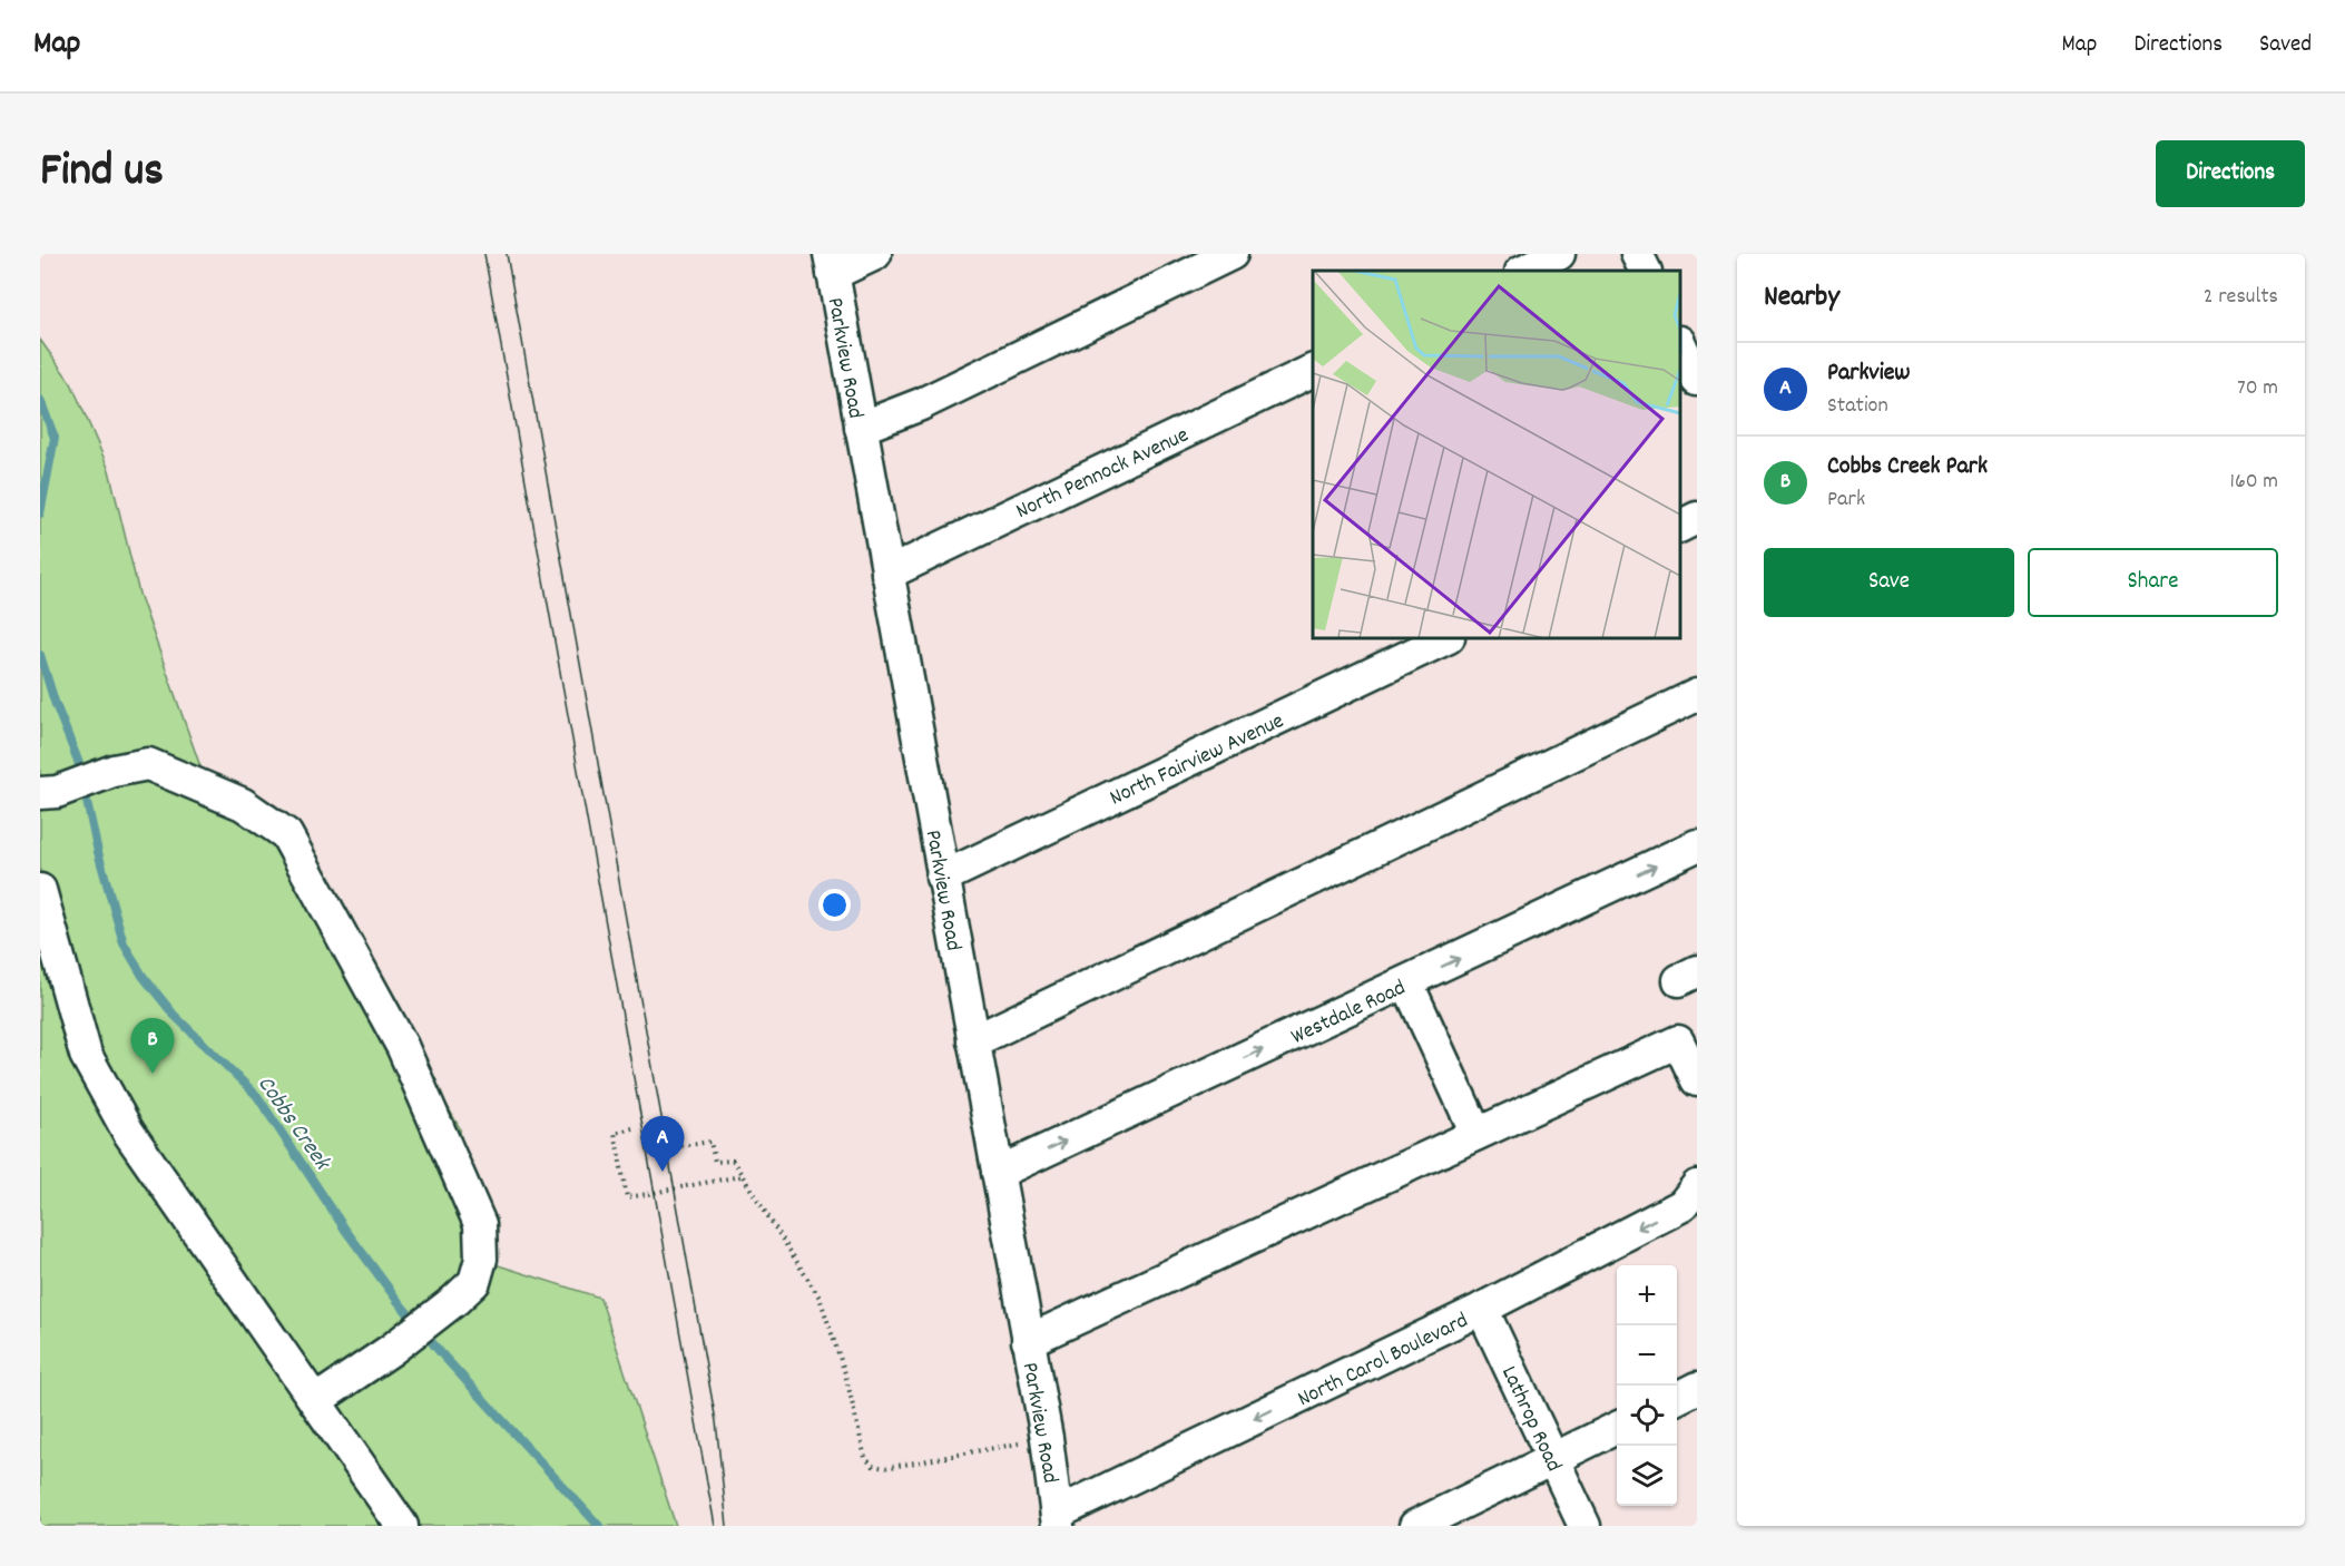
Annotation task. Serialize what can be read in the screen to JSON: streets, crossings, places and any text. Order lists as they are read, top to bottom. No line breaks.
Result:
{"streets":{"street":["Parkview Road","North Pennock Avenue","North Fairview Avenue","Westdale Road","North Carol Boulevard","Lathrop Road"]},"crossings":[["Parkview Road","North Pennock Avenue"],["Parkview Road","North Fairview Avenue"],["Parkview Road","Westdale Road"],["Parkview Road","North Carol Boulevard"],["North Carol Boulevard","Lathrop Road"]],"water":["Cobbs Creek"],"page":{"header":"Map","nav":["Map","Directions","Saved"],"title":"Find us","buttons":["Directions",["Save","Share"]],"heading":["Nearby","2 results"],"list":[{"mark":"A","name":"Parkview","note":"Station","value":"70 m"},{"mark":"B","name":"Cobbs Creek Park","note":"Park","value":"160 m"}],"pins":["B","A"],"map_buttons":["+","−"]}}
